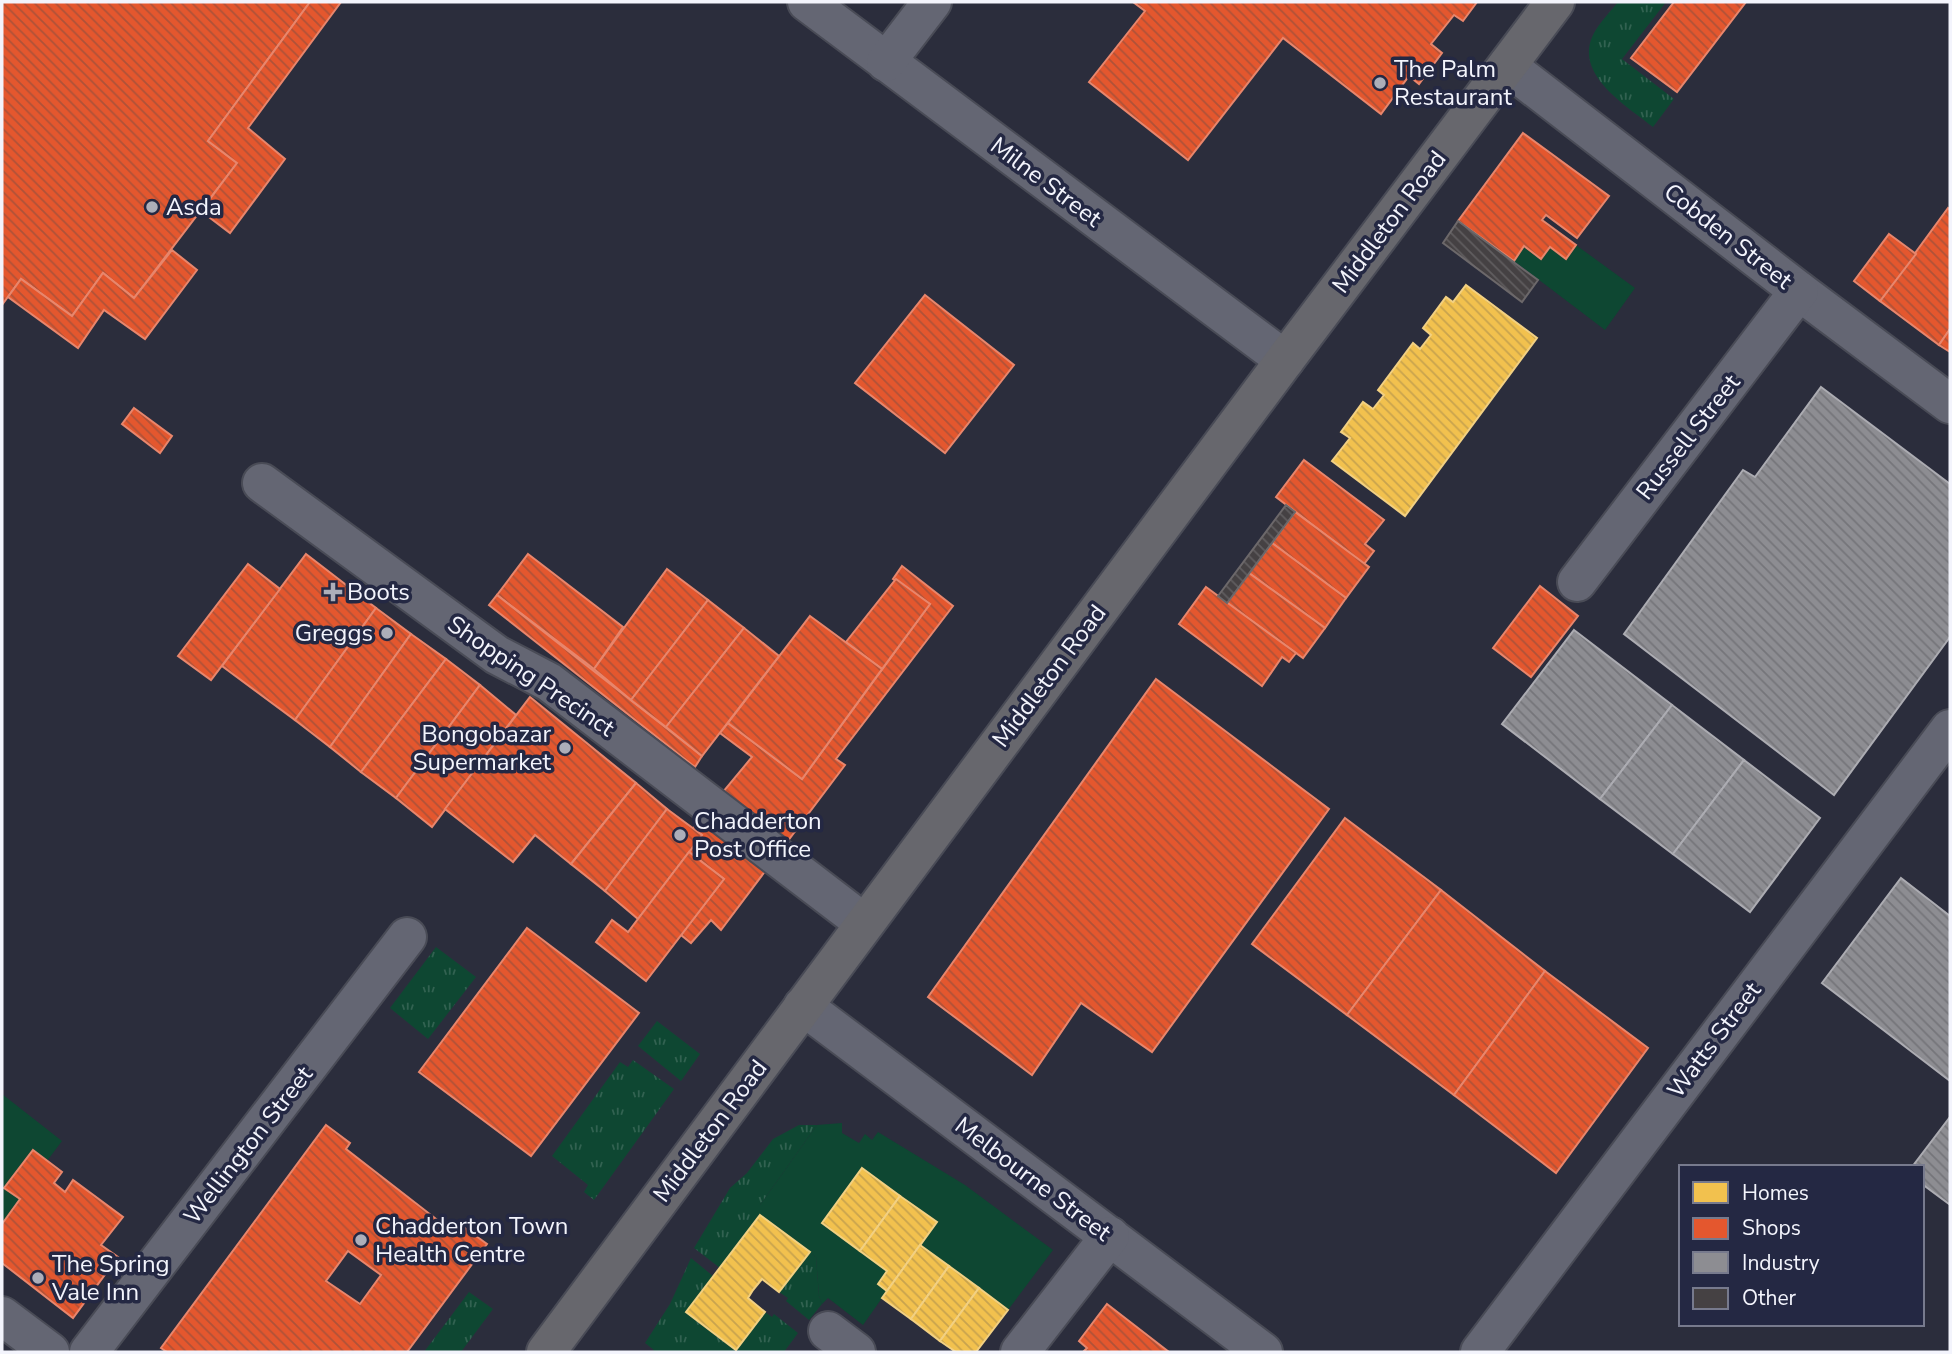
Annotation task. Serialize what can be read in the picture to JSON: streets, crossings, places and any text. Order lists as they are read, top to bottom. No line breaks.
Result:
{"streets":{"main road":["Middleton Road"],"street":["Milne Street","Cobden Street","Russell Street","Shopping Precinct","Watts Street","Wellington Street","Melbourne Street"]},"crossings":[["Milne Street","Middleton Road"],["Middleton Road","Cobden Street"],["Middleton Road","Shopping Precinct"],["Middleton Road","Melbourne Street"],["Cobden Street","Russell Street"]],"places":{"other":["The Palm Restaurant","Asda","Greggs","Bongobazar Supermarket","Chadderton Post Office","Chadderton Town Health Centre","The Spring Vale Inn"],"health":["Boots"]},"legend":["Homes","Shops","Industry","Other"]}
